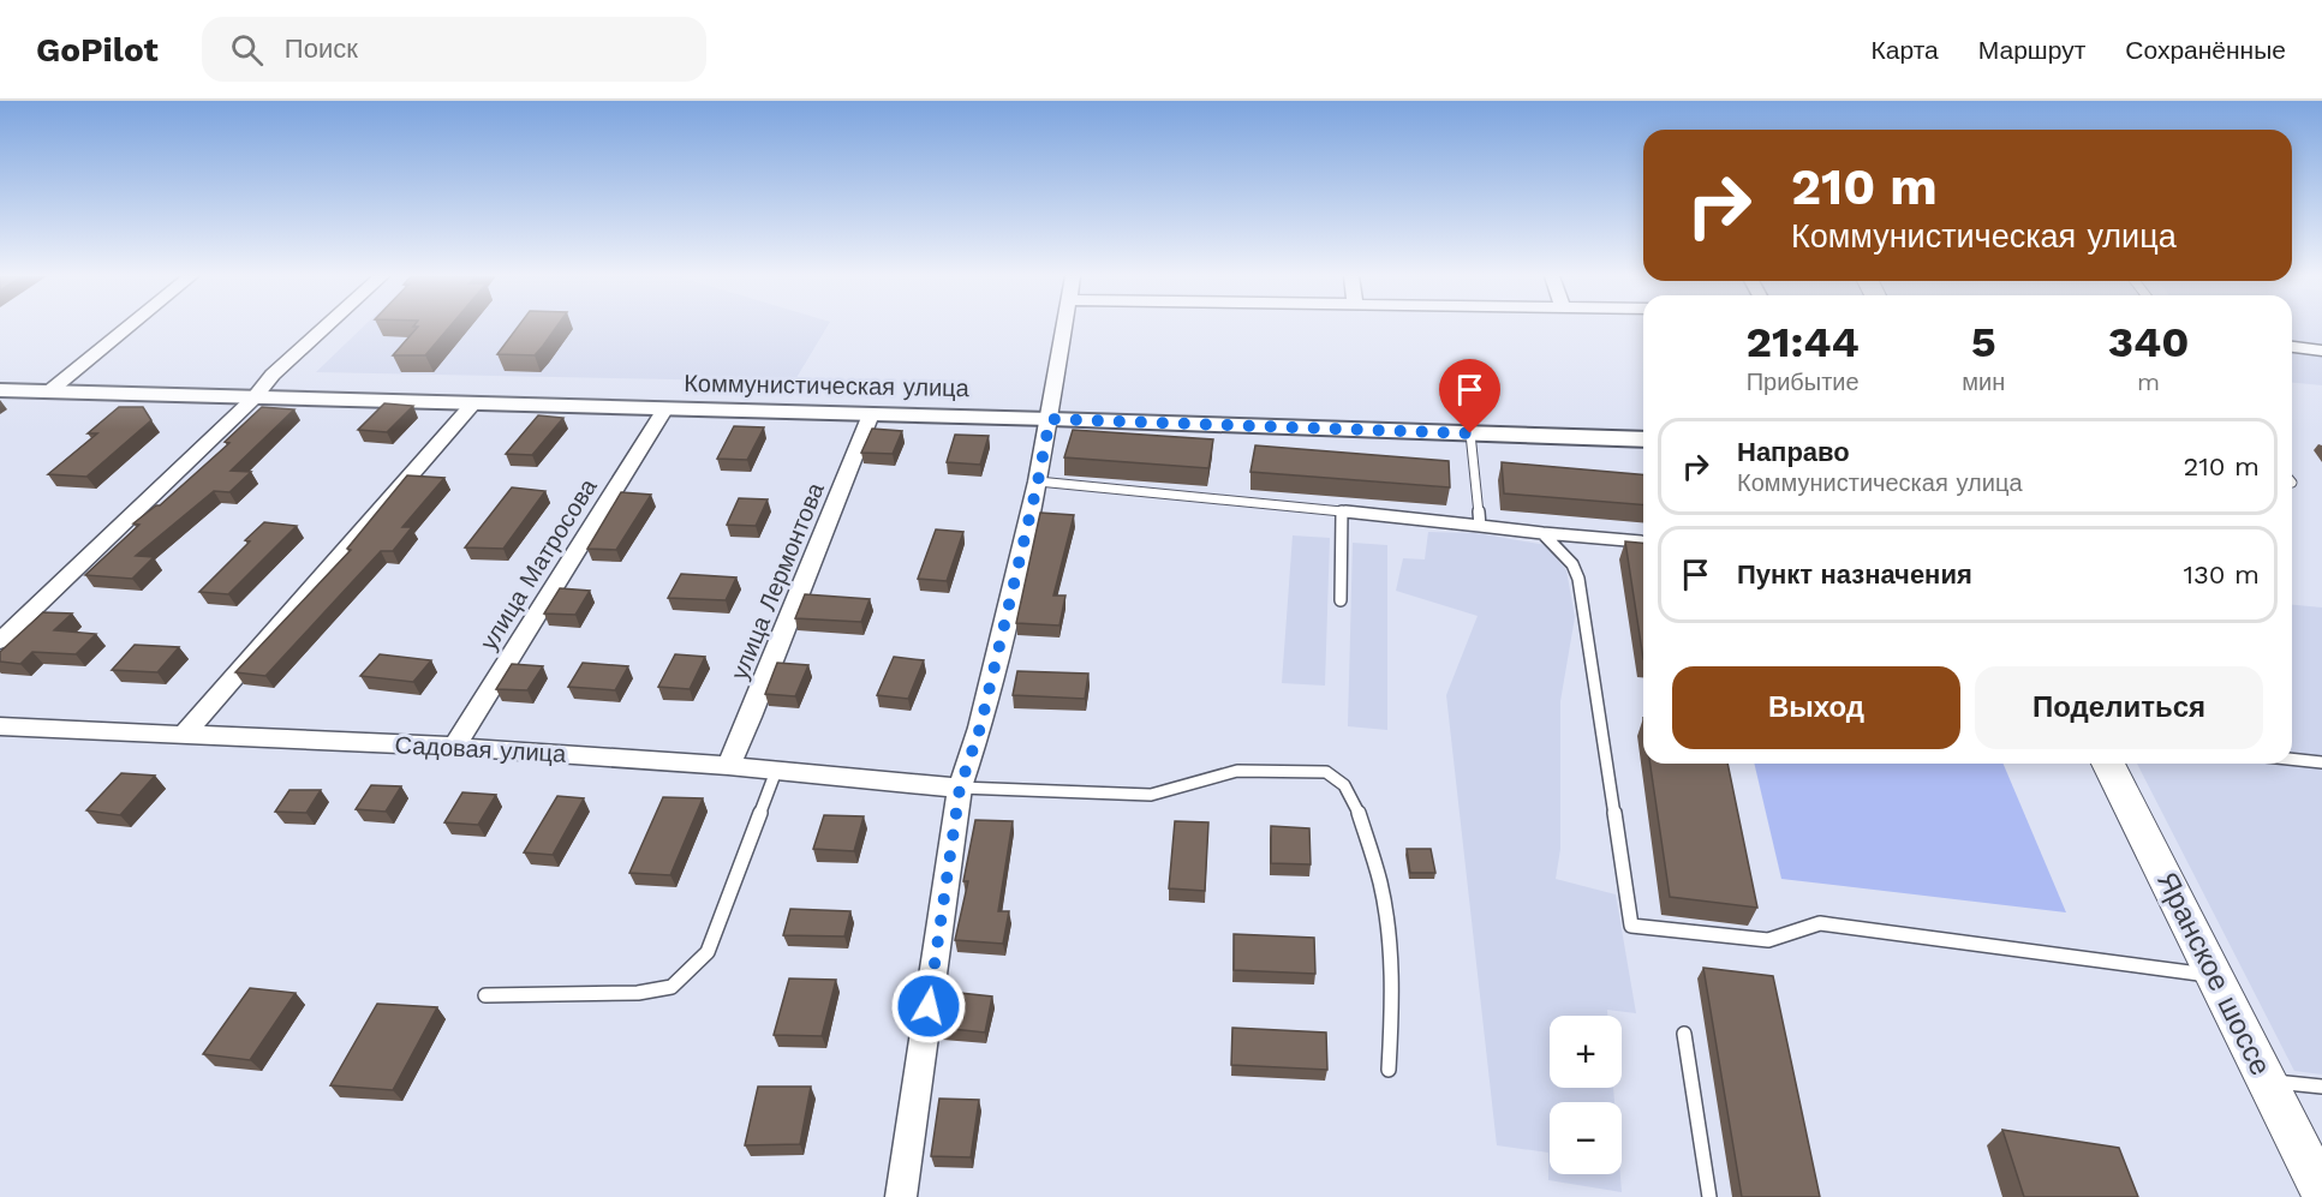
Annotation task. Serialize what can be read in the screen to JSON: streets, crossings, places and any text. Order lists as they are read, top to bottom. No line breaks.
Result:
{"streets":{"main road":["Яранское шоссе"],"street":["Коммунистическая улица","улица Матросова","улица Лермонтова","Садовая улица"]},"crossings":[["Коммунистическая улица","улица Матросова"],["Коммунистическая улица","улица Лермонтова"],["улица Матросова","Садовая улица"],["улица Лермонтова","Садовая улица"]],"page":{"header":"GoPilot","search":"Поиск","nav":["Карта","Маршрут","Сохранённые"],"turn":["210 m","Коммунистическая улица"],"eta":["21:44","Прибытие","5","мин","340","m"],"list":[{"name":"Направо","note":"Коммунистическая улица","value":"210 m"},{"name":"Пункт назначения","value":"130 m"}],"buttons":["Выход","Поделиться"],"map_buttons":["+","−"]}}
